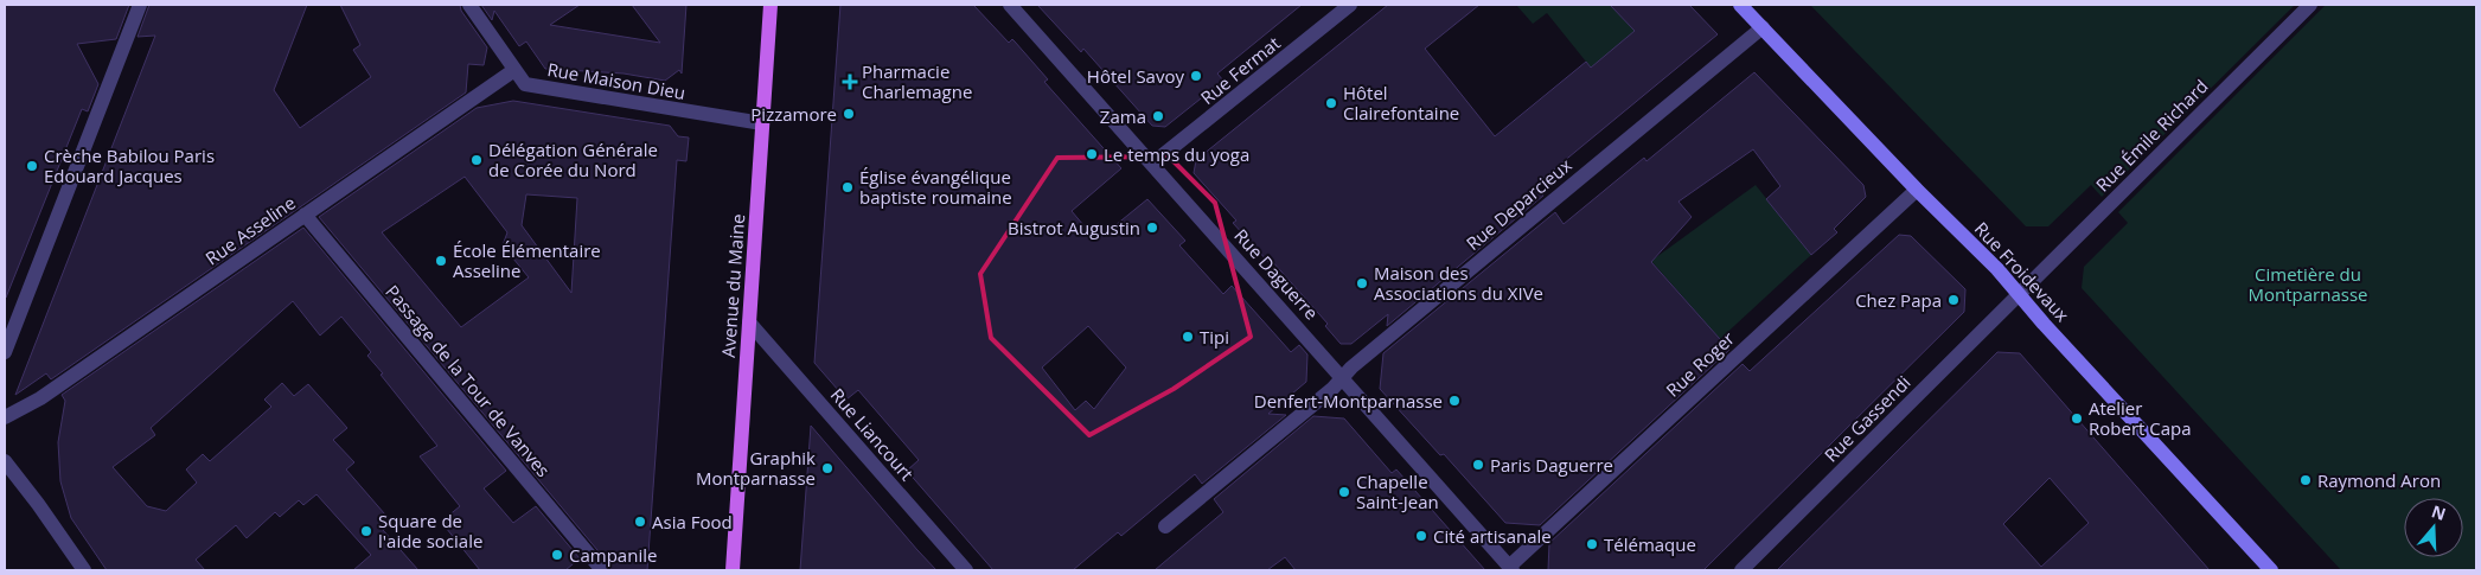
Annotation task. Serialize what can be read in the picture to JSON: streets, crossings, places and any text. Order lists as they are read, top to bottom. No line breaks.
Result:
{"streets":{"main road":["Rue Froidevaux","Avenue du Maine"],"street":["Rue Fermat","Rue Maison Dieu","Rue Émile Richard","Rue Deparcieux","Rue Asseline","Rue Daguerre","Rue Roger","Passage de la Tour de Vanves","Rue Gassendi","Rue Liancourt"]},"crossings":[["Rue Fermat","Rue Daguerre"],["Rue Maison Dieu","Rue Asseline"],["Rue Maison Dieu","Avenue du Maine"],["Rue Émile Richard","Rue Froidevaux"],["Rue Émile Richard","Rue Gassendi"],["Rue Deparcieux","Rue Froidevaux"],["Rue Deparcieux","Rue Daguerre"],["Rue Asseline","Passage de la Tour de Vanves"],["Rue Froidevaux","Rue Roger"],["Rue Froidevaux","Rue Gassendi"],["Rue Daguerre","Rue Roger"],["Avenue du Maine","Rue Liancourt"]],"parks":["Cimetière du Montparnasse"],"places":{"other":["Hôtel Savoy","Hôtel Clairefontaine","Pizzamore","Zama","Le temps du yoga","Délégation Générale de Corée du Nord","Crèche Babilou Paris Edouard Jacques","Église évangélique baptiste roumaine","Bistrot Augustin","École Élémentaire Asseline","Maison des Associations du XIVe","Chez Papa","Tipi","Denfert-Montparnasse","Atelier Robert Capa","Paris Daguerre","Graphik Montparnasse","Raymond Aron","Chapelle Saint-Jean","Asia Food","Square de l'aide sociale","Cité artisanale","Télémaque","Campanile"],"health":["Pharmacie Charlemagne"]},"north":"top"}
